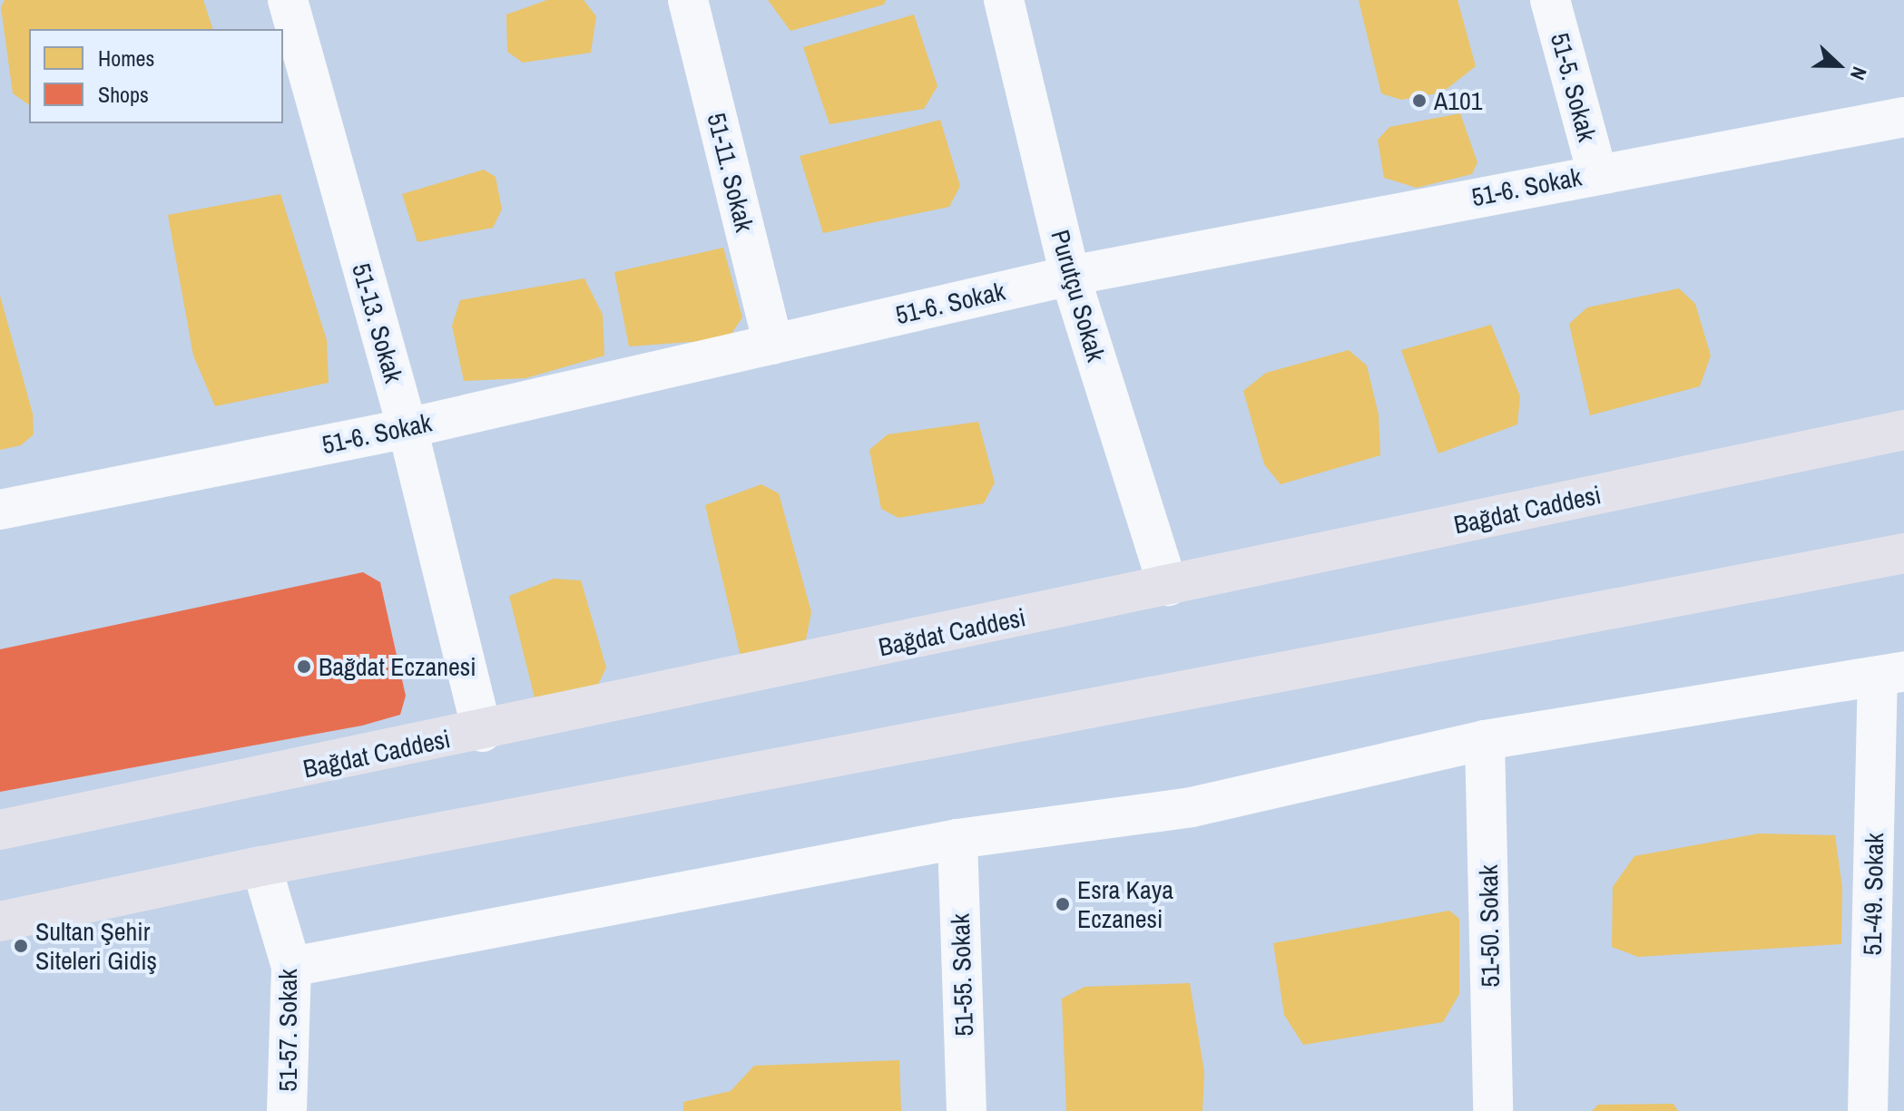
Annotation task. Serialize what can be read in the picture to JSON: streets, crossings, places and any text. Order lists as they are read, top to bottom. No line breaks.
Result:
{"streets":{"main road":["Bağdat Caddesi"],"street":["51-5. Sokak","51-11. Sokak","51-6. Sokak","Purutçu Sokak","51-13. Sokak","51-49. Sokak","51-50. Sokak","51-55. Sokak","51-57. Sokak"]},"crossings":[["51-5. Sokak","51-6. Sokak"],["51-11. Sokak","51-6. Sokak"],["51-6. Sokak","Purutçu Sokak"],["51-6. Sokak","51-13. Sokak"],["Purutçu Sokak","Bağdat Caddesi"],["51-13. Sokak","Bağdat Caddesi"]],"places":["A101","Bağdat Eczanesi","Esra Kaya Eczanesi","Sultan Şehir Siteleri Gidiş"],"legend":["Homes","Shops"],"north":"right"}
